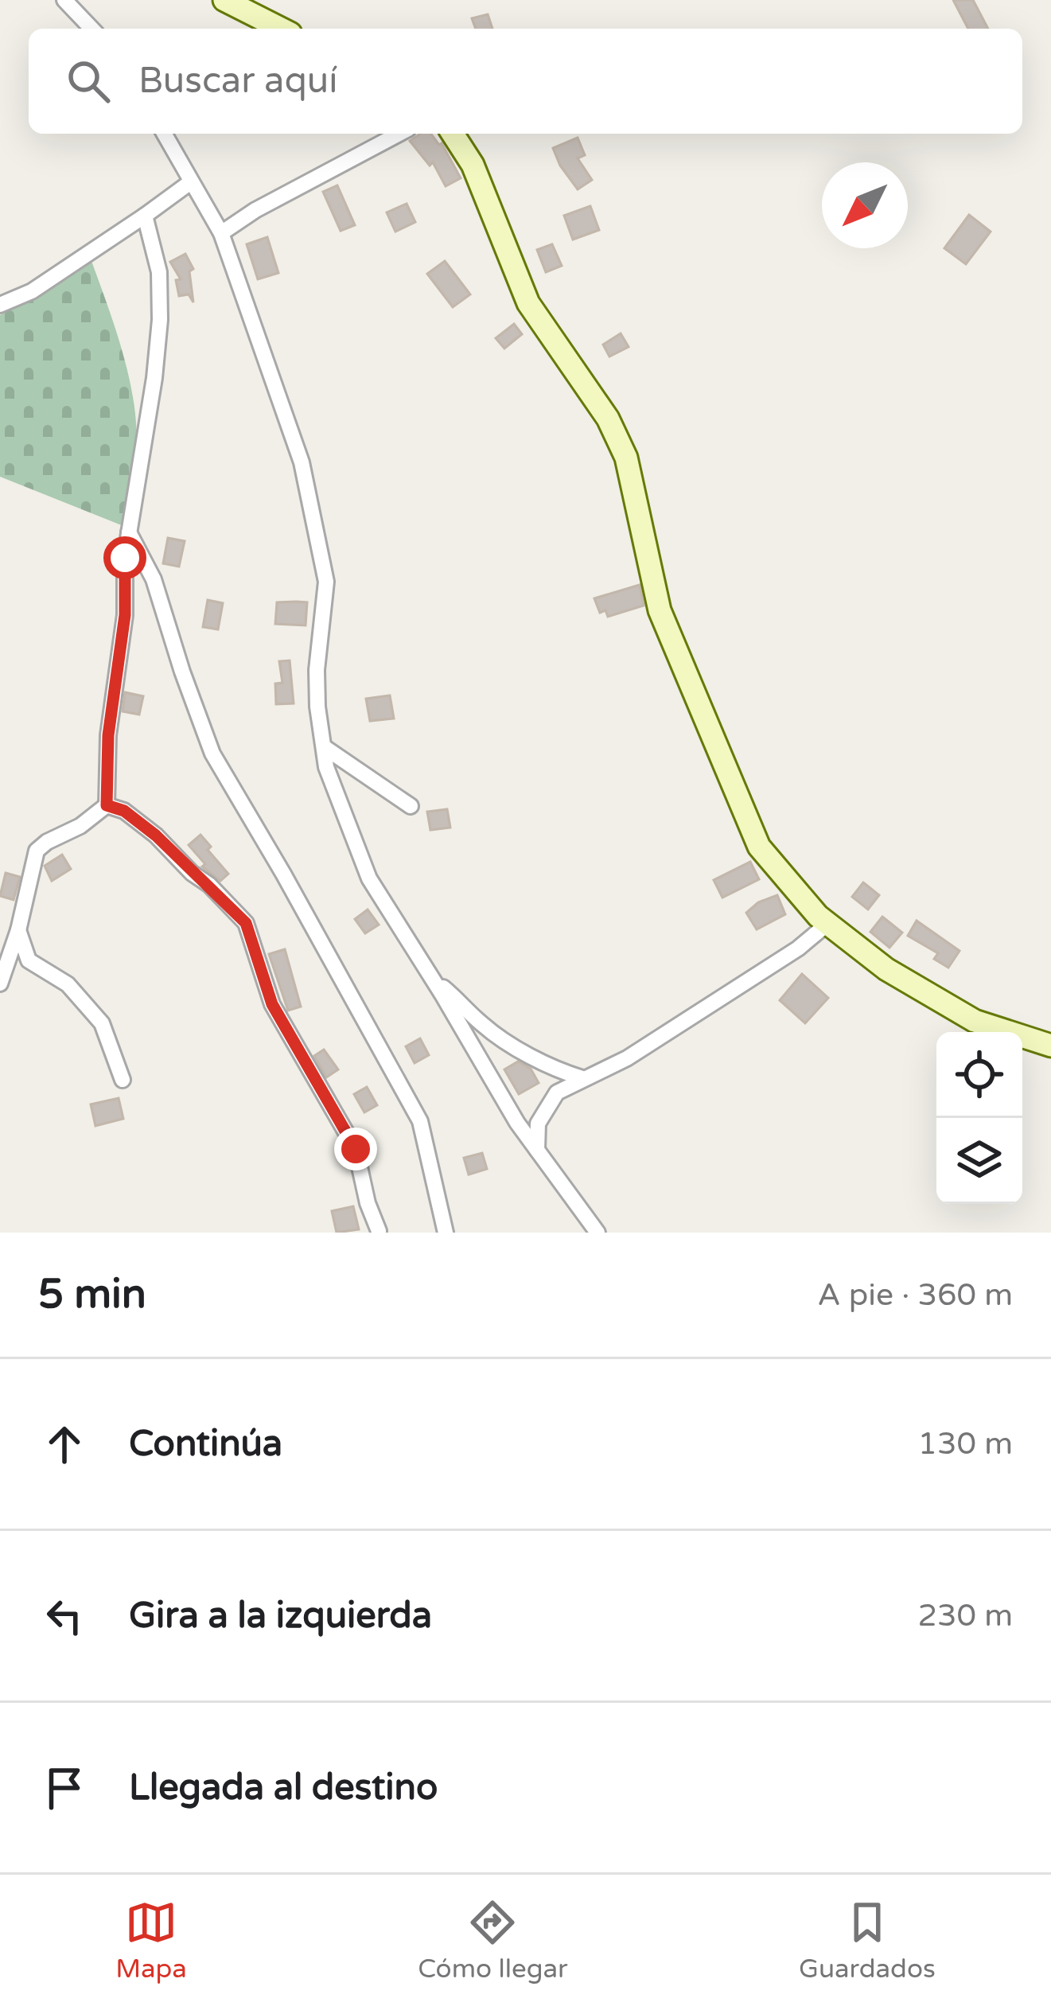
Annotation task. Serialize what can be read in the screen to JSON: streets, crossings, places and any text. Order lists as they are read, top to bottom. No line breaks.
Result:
{"north":"bottom left","page":{"search":"Buscar aquí","heading":["5 min","A pie · 360 m"],"list":[["Continúa","130 m"],["Gira a la izquierda","230 m"],"Llegada al destino"],"nav":["Mapa","Cómo llegar","Guardados"]}}
